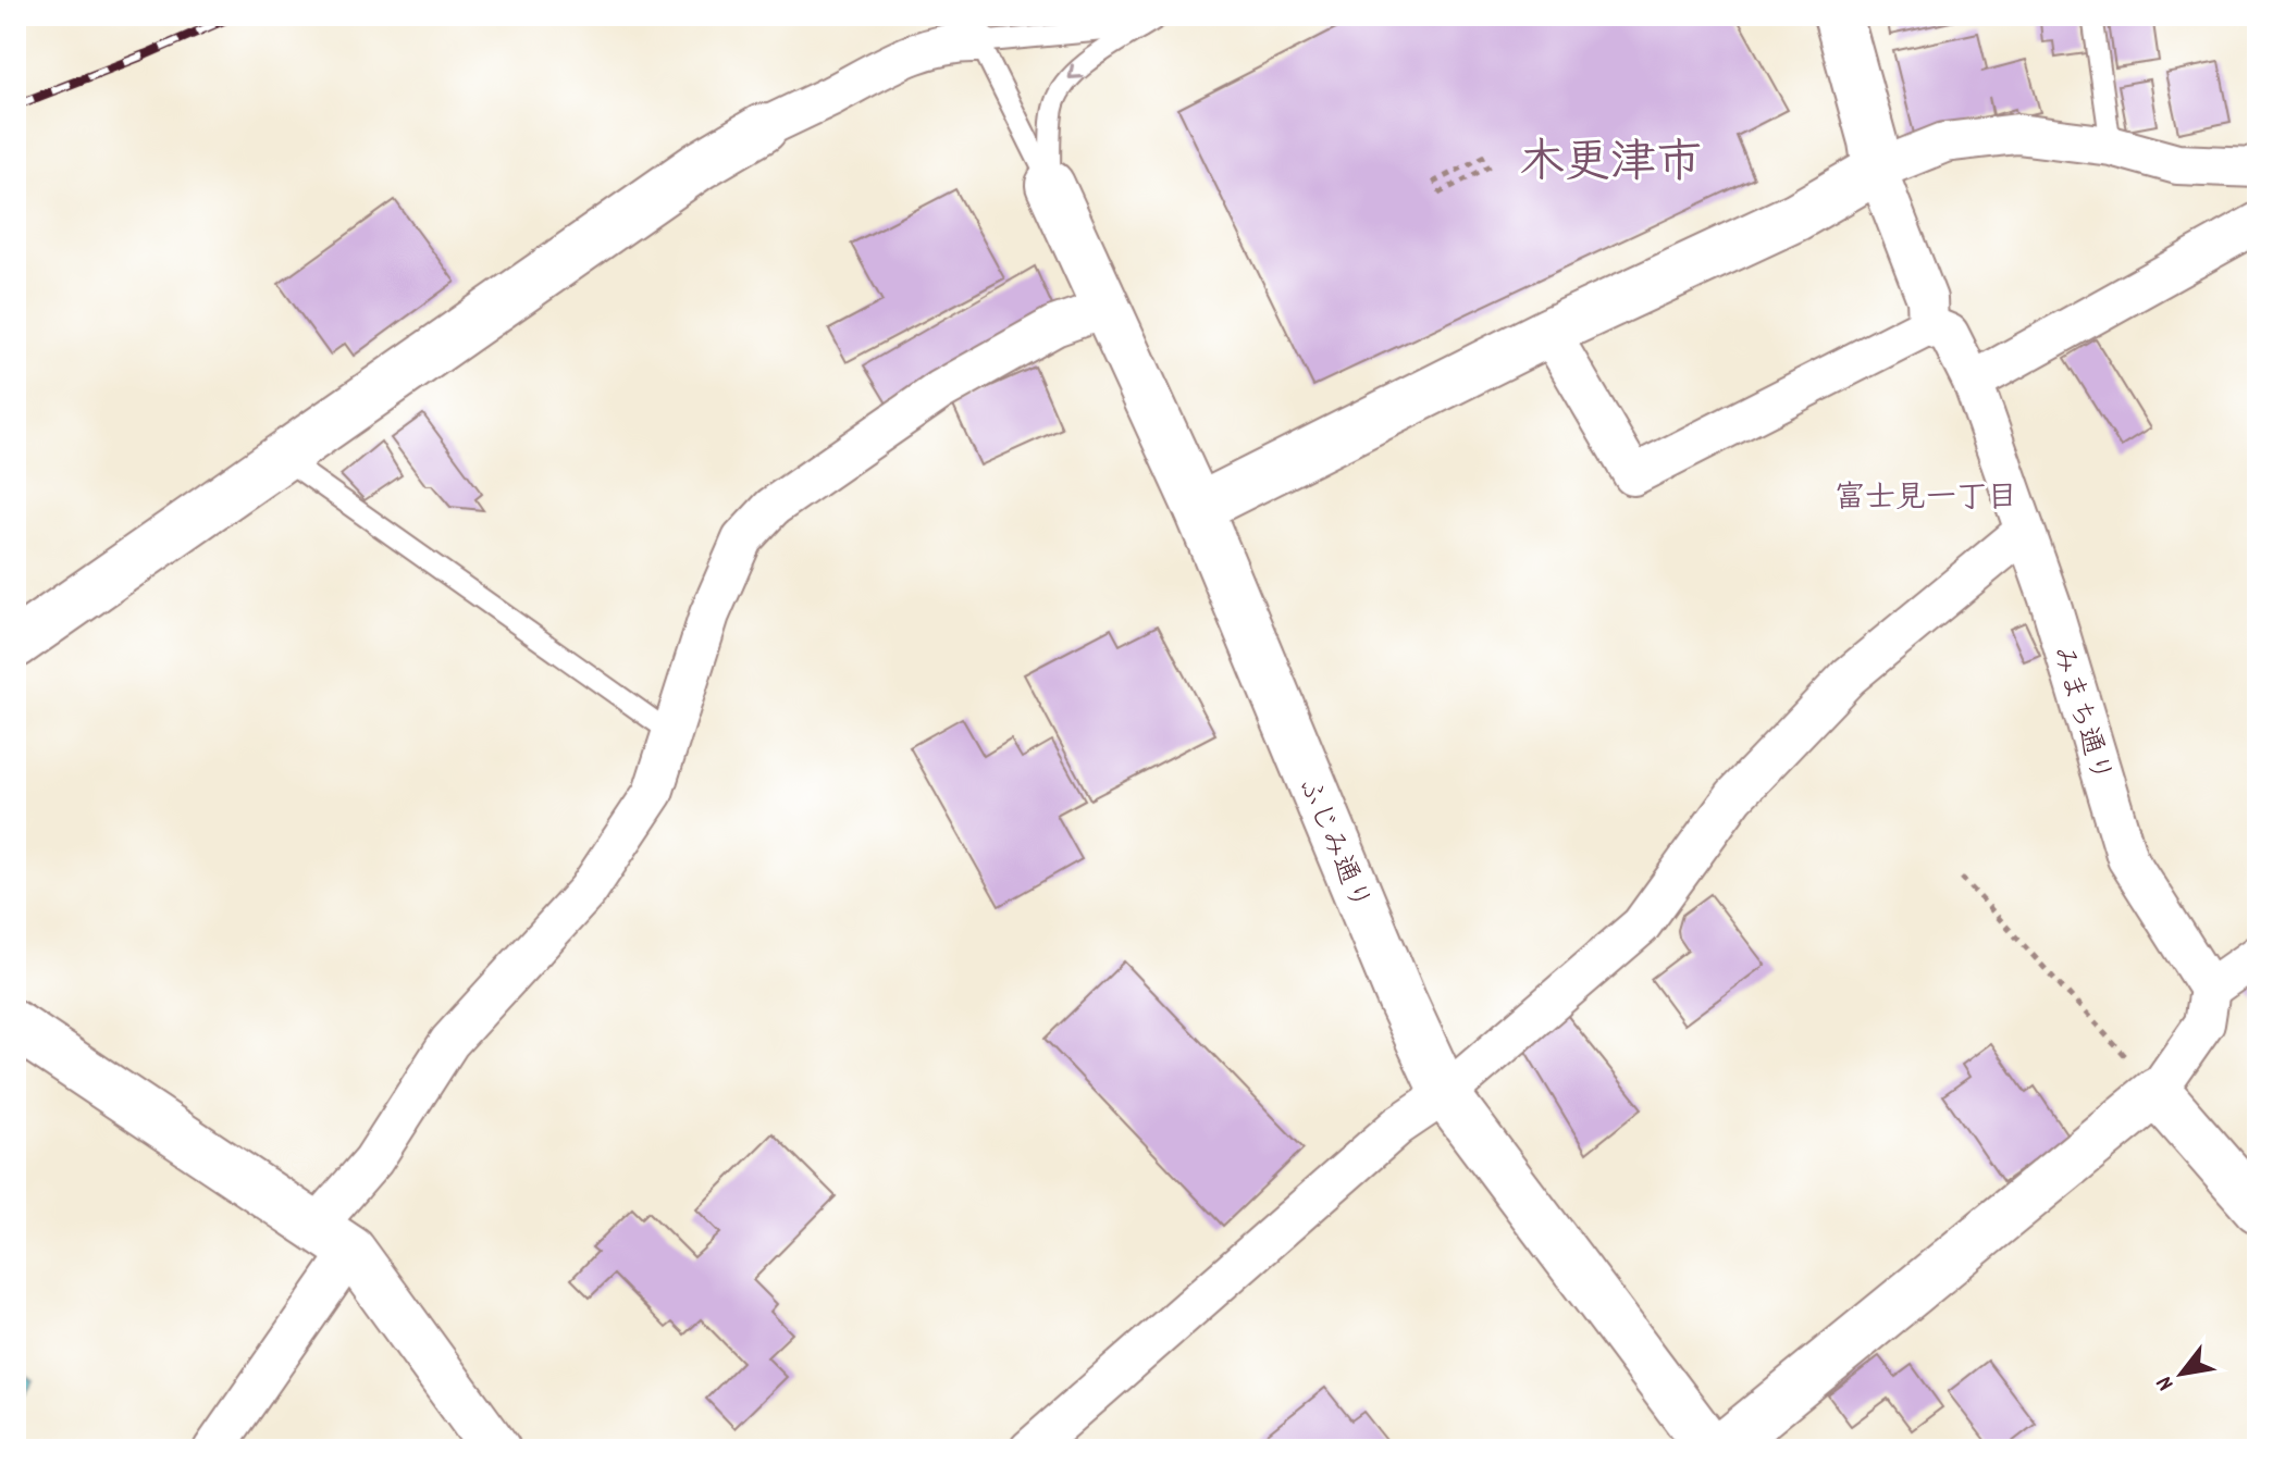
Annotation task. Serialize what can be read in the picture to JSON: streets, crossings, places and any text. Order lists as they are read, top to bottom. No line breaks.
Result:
{"streets":{"street":["みまち通り","ふじみ通り"]},"districts":["木更津市","富士見一丁目"],"north":"bottom left"}
